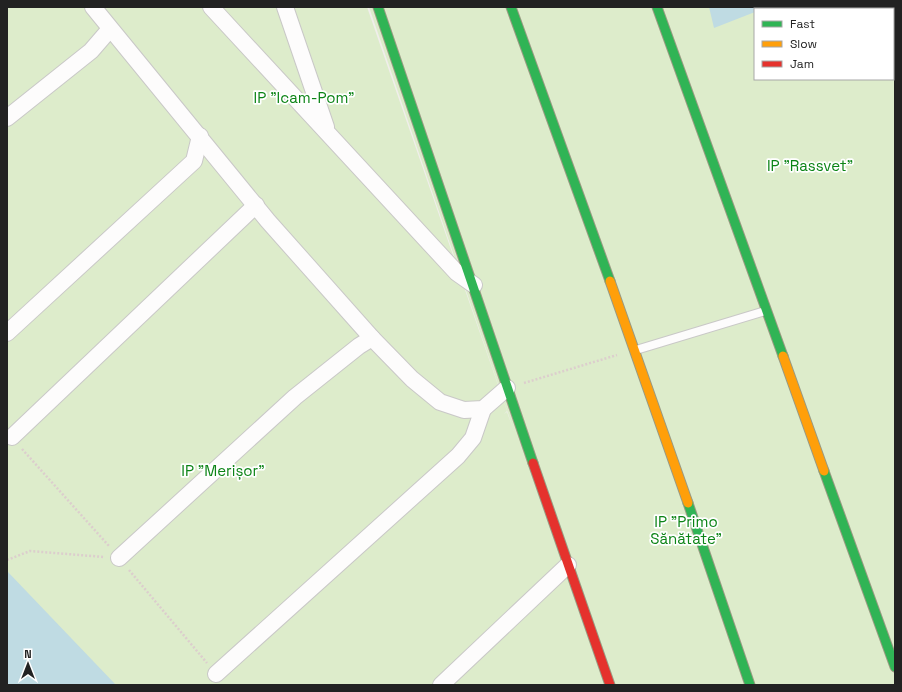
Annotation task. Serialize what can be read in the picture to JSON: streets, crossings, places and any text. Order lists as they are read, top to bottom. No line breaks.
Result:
{"parks":["IP \"Icam-Pom\"","IP \"Rassvet\"","IP \"Merișor\"","IP \"Primo Sănătate\""],"legend":["Fast","Slow","Jam"],"north":"top"}
